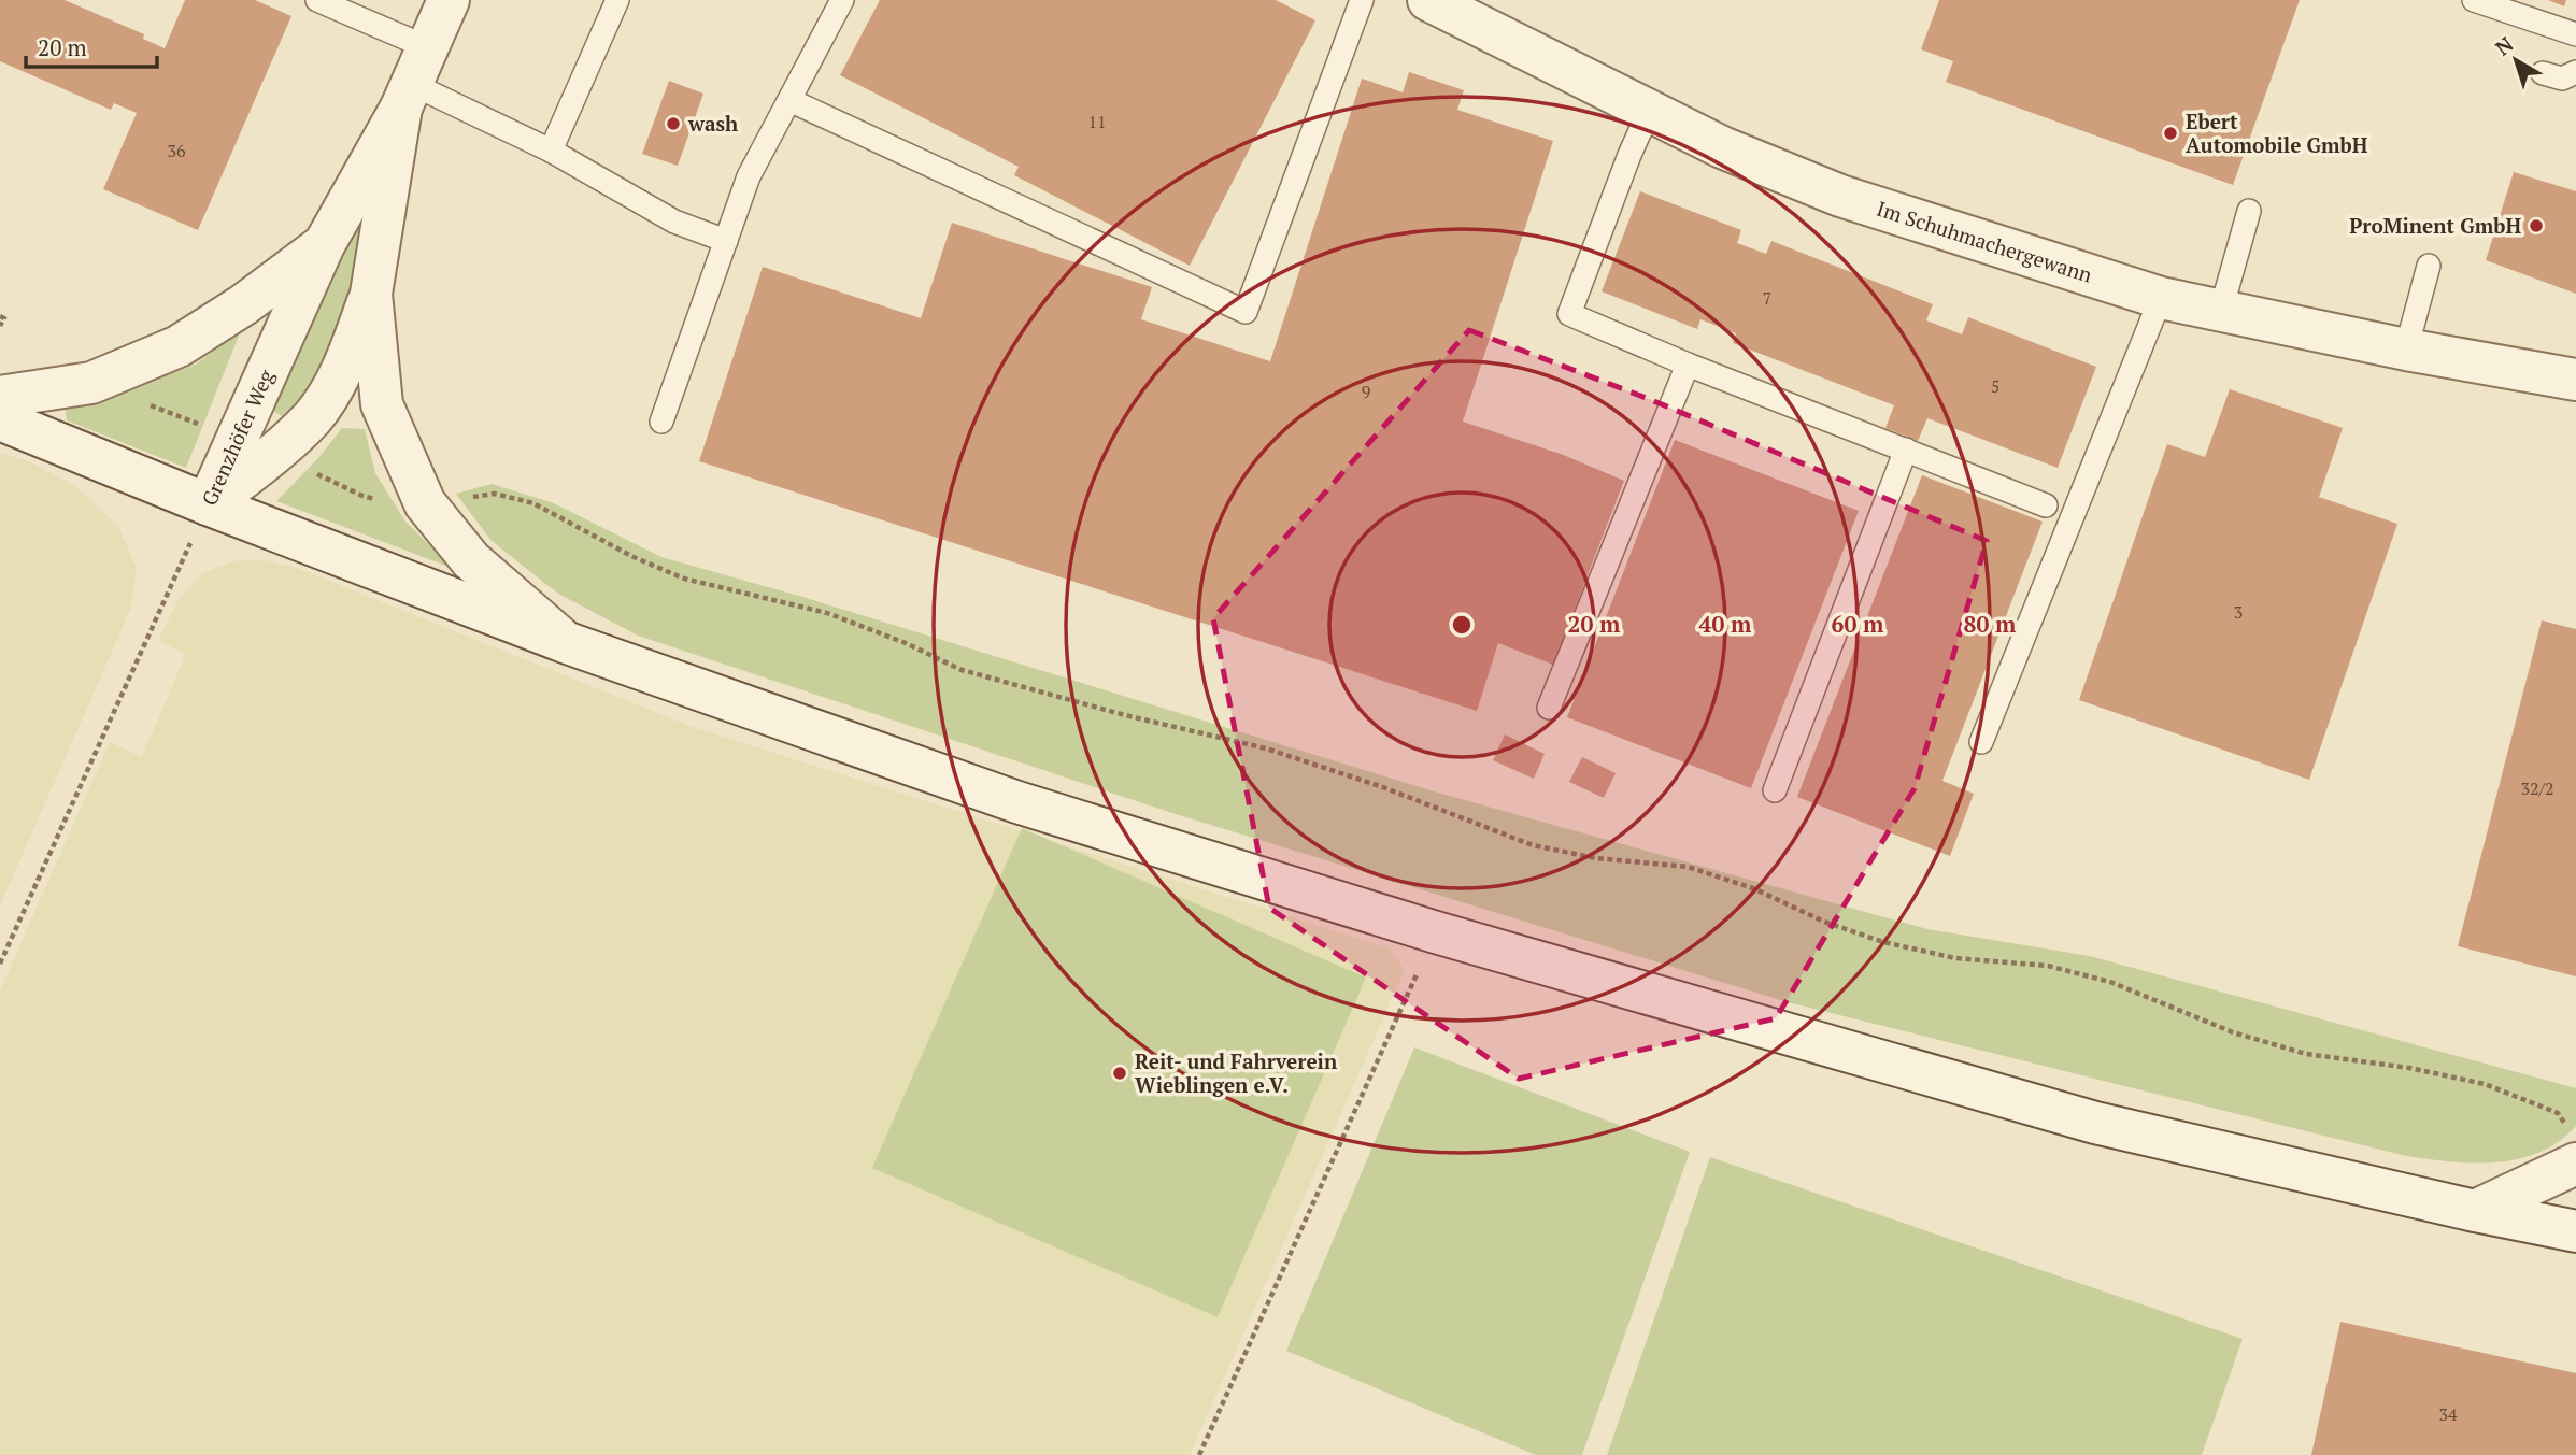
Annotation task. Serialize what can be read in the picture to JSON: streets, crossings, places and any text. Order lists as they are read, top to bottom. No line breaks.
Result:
{"streets":{"street":["Im Schuhmachergewann","Grenzhöfer Weg"]},"places":["wash","Ebert Automobile GmbH","ProMinent GmbH","Reit- und Fahrverein Wieblingen e.V."],"house_numbers":["11","36","7","5","9","3","32/2","34"],"scale_bar":"20 m","north":"top left","rings":["20 m","40 m","60 m","80 m"]}
